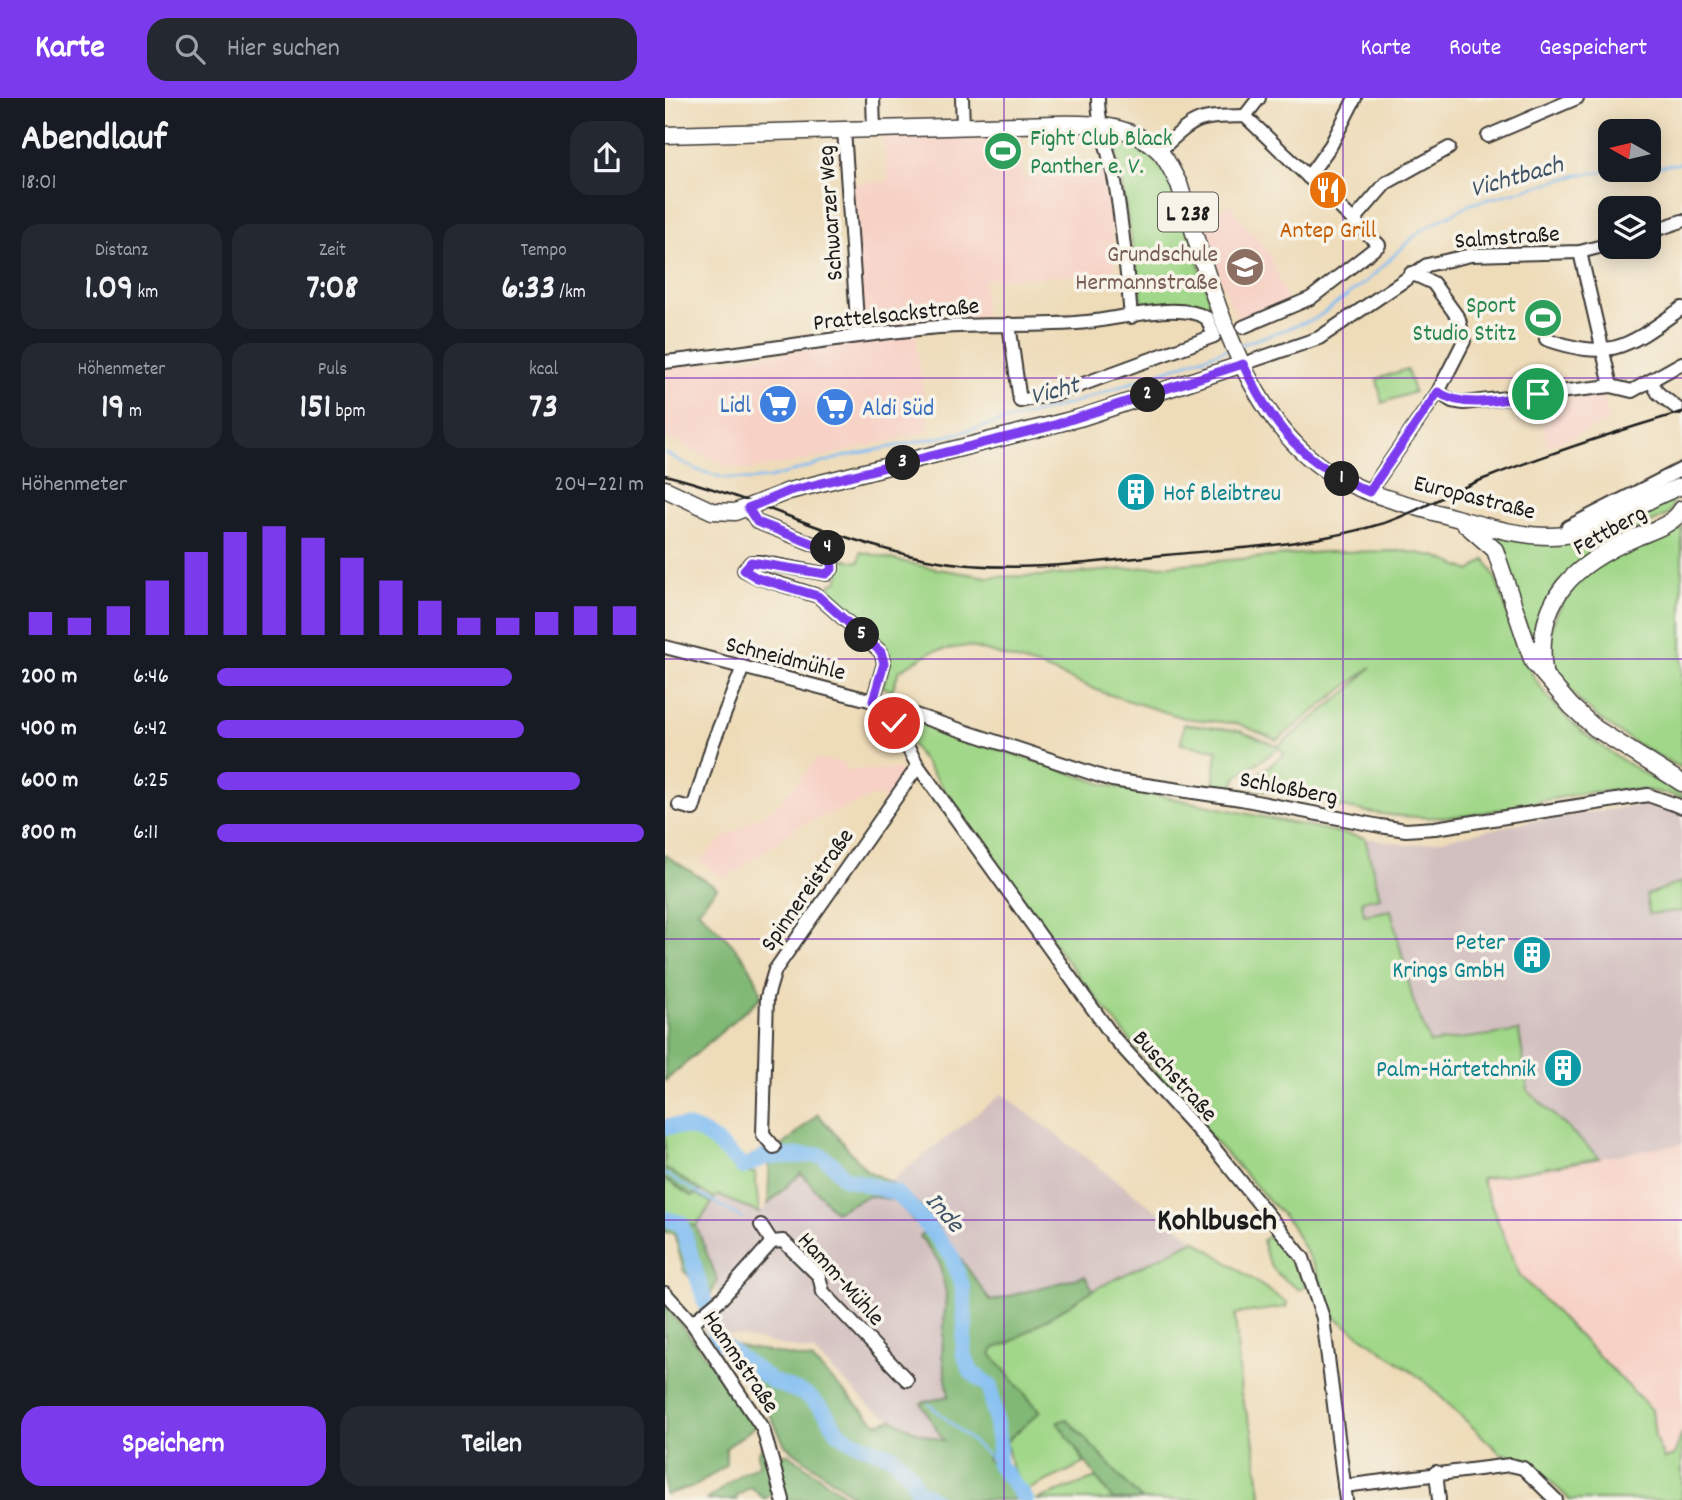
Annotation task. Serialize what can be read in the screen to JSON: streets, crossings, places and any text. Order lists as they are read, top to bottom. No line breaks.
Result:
{"streets":{"main road":["L 238","Europastraße","Fettberg"],"street":["Schwarzer Weg","Salmstraße","Prattelsackstraße","Schneidmühle","Schloßberg","Spinnereistraße","Buschstraße","Hamm-Mühle","Hammstraße"]},"crossings":[["Schwarzer Weg","Prattelsackstraße"],["Salmstraße","Europastraße"],["Schneidmühle","Schloßberg"],["Schneidmühle","Buschstraße"],["Schloßberg","Buschstraße"],["Spinnereistraße","Buschstraße"],["Hamm-Mühle","Hammstraße"]],"districts":["Kohlbusch"],"water":["Vichtbach","Vicht","Inde"],"places":{"sports":["Fight Club Black Panther e. V.","Sport Studio Stitz"],"restaurant":["Antep Grill"],"school or university":["Grundschule Hermannstraße"],"supermarket":["Lidl","Aldi Süd"],"building":["Hof Bleibtreu","Peter Krings GmbH","Palm-Härtetchnik"]},"north":"left","page":{"header":"Karte","search":"Hier suchen","nav":["Karte","Route","Gespeichert"],"heading":["Abendlauf","18:01"],"stats":[["Distanz","1.09 km"],["Zeit","7:08"],["Tempo","6:33 /km"],["Höhenmeter","19 m"],["Puls","151 bpm"],["kcal","73"]],"pins":["2","3","1","4","5"],"chart":["Höhenmeter","204–221 m"],"list":[{"name":"200 m","note":"6:46"},{"name":"400 m","note":"6:42"},{"name":"600 m","note":"6:25"},{"name":"800 m","note":"6:11"}],"buttons":["Speichern","Teilen"]}}
